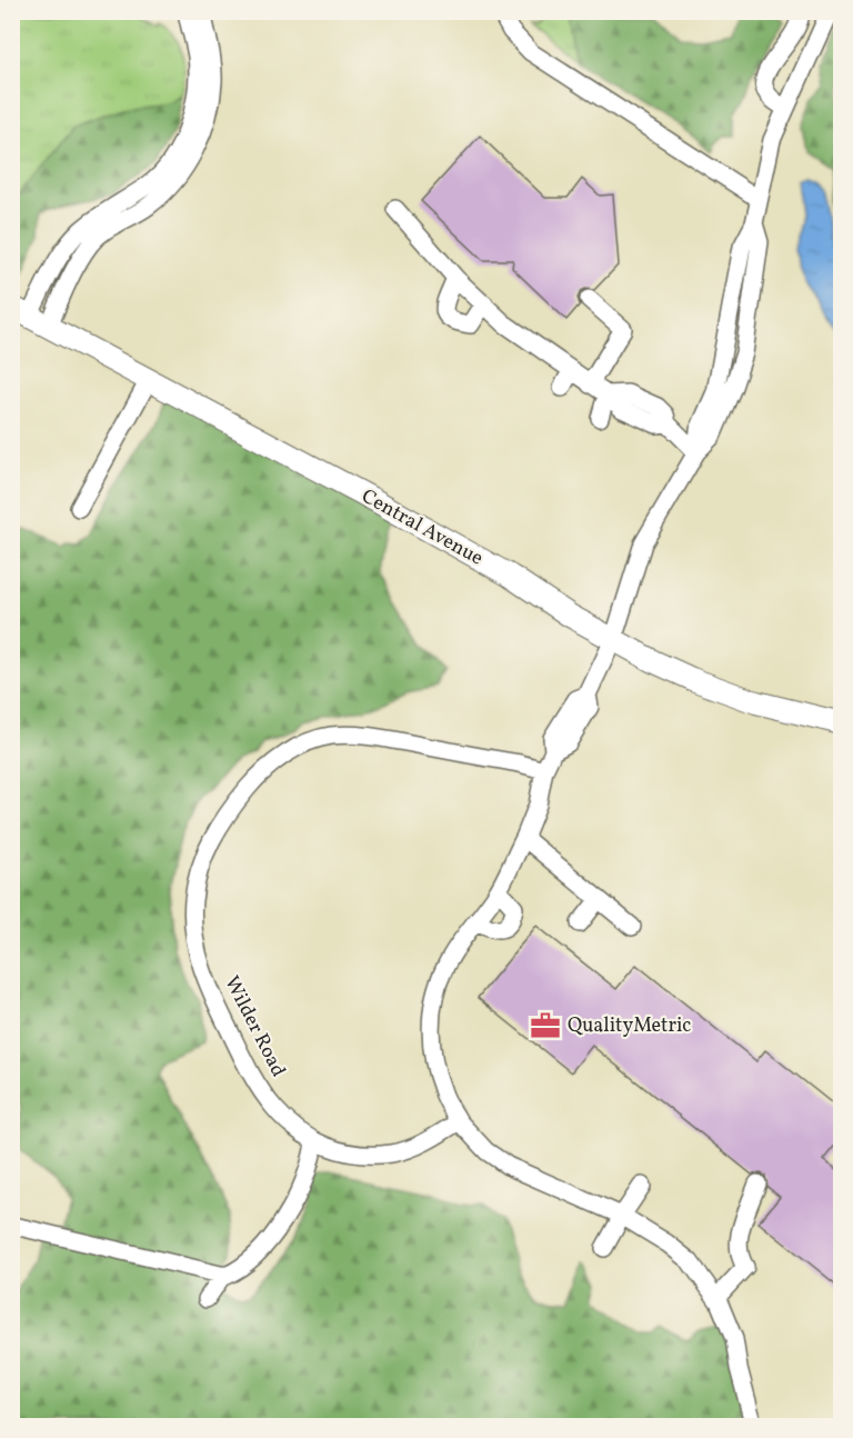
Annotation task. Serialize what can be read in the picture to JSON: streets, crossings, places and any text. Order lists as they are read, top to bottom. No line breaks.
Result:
{"streets":{"main road":["Central Avenue"],"lane":["Wilder Road"]},"places":{"office":["QualityMetric"]}}
